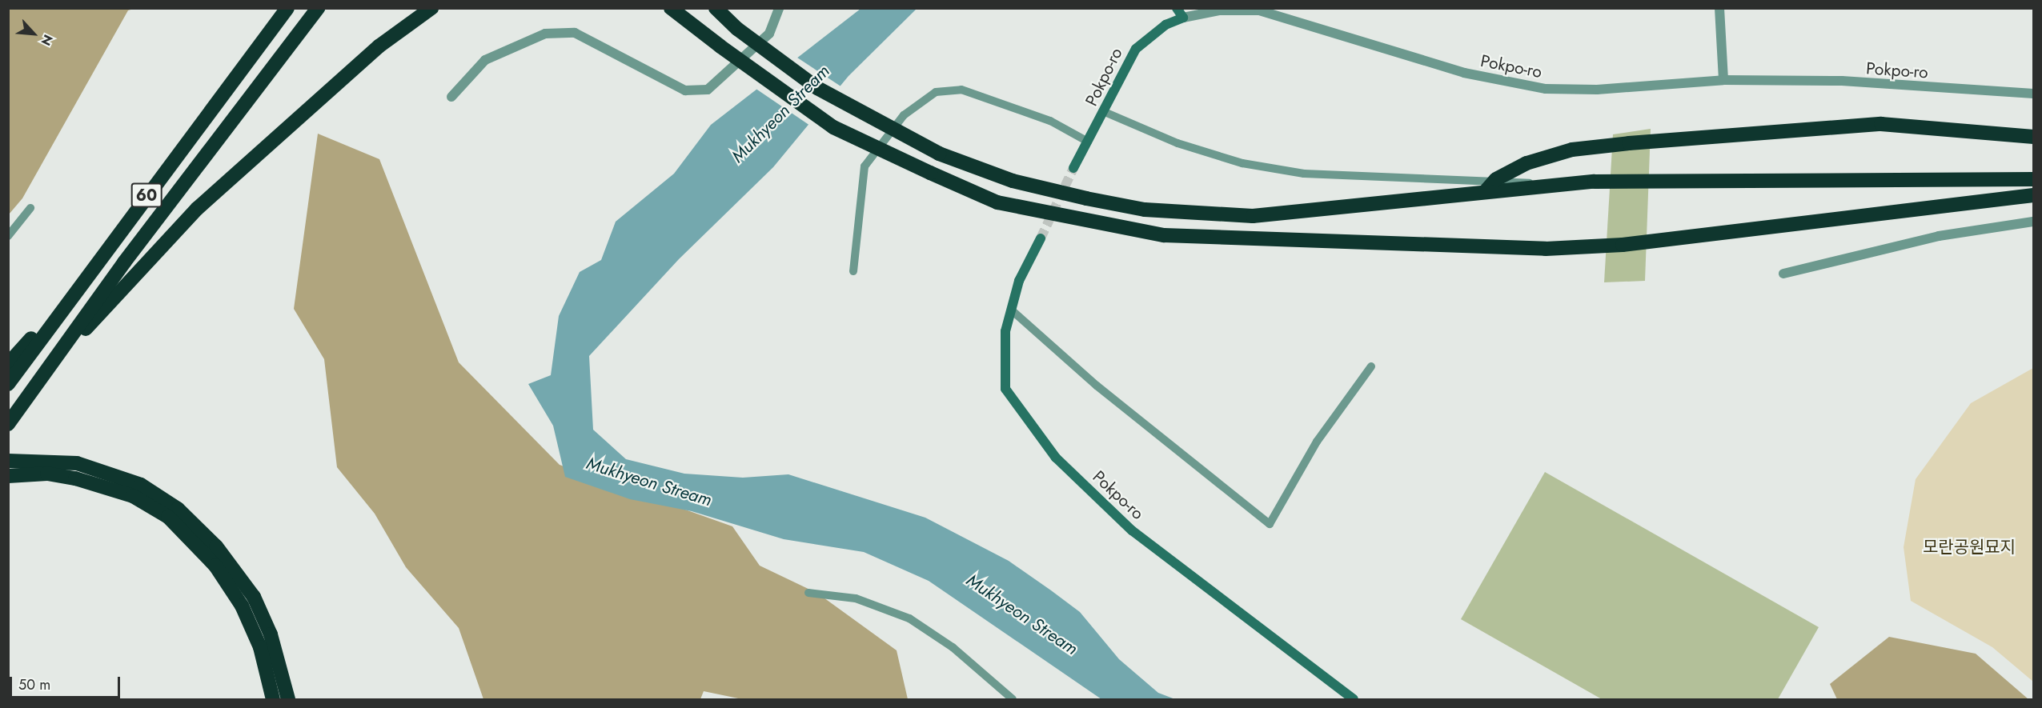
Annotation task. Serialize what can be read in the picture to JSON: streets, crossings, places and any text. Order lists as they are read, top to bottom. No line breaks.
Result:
{"streets":{"highway":["60"],"main road":["Pokpo-ro"]},"water":["Mukhyeon Stream"],"parks":["모란공원묘지"],"scale_bar":"50 m","north":"bottom right"}
